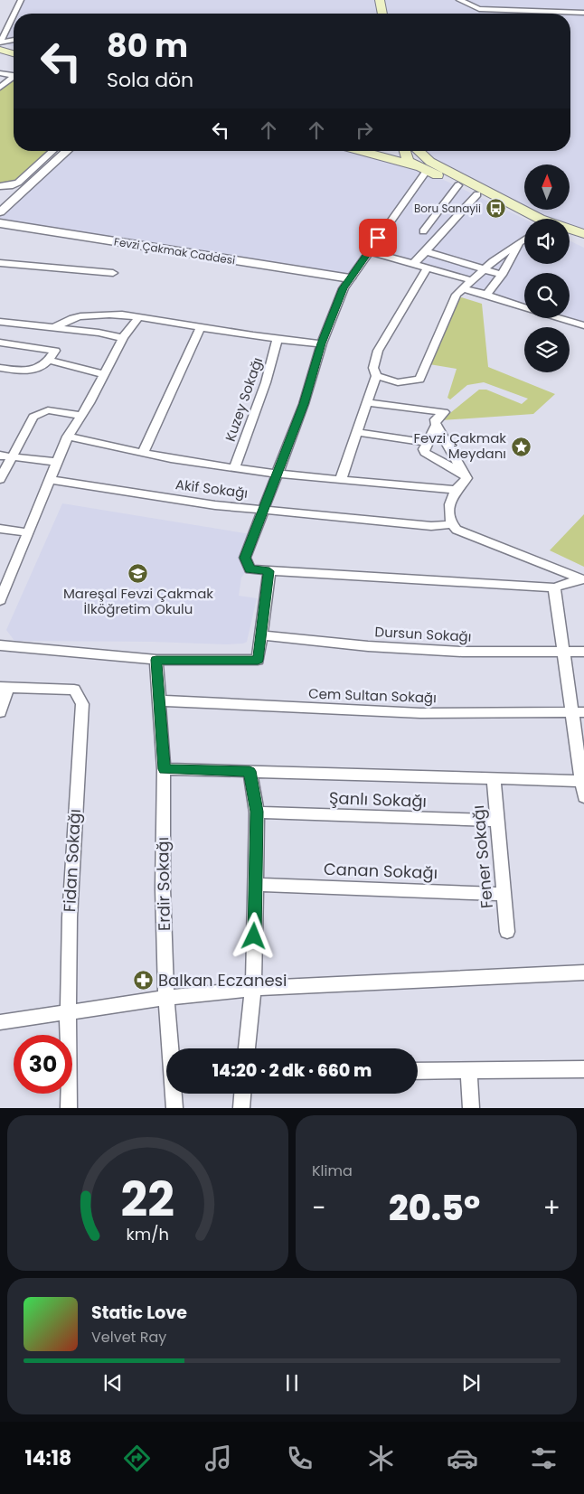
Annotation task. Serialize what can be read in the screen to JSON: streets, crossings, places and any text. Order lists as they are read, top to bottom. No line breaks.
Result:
{"streets":{"street":["Fevzi Çakmak Caddesi","Kuzey Sokağı","Akif Sokağı","Dursun Sokağı","Cem Sultan Sokağı","Şanlı Sokağı","Fener Sokağı","Fidan Sokağı","Canan Sokağı","Erdir Sokağı"]},"crossings":[["Cem Sultan Sokağı","Erdir Sokağı"],["Şanlı Sokağı","Fener Sokağı"],["Fener Sokağı","Canan Sokağı"]],"places":{"bus stop":["Boru Sanayii"],"place":["Fevzi Çakmak Meydanı"],"school or university":["Mareşal Fevzi Çakmak İlköğretim Okulu"],"pharmacy":["Balkan Eczanesi"]},"north":"top","page":{"turn":["80 m","Sola dön"],"limit":"30","trip":"14:20 · 2 dk · 660 m","tile":"Klima","heat":["−","20.5°","+"],"song":["Static Love","Velvet Ray"],"tabs":"14:18","gauge":["22","km/h"]}}
